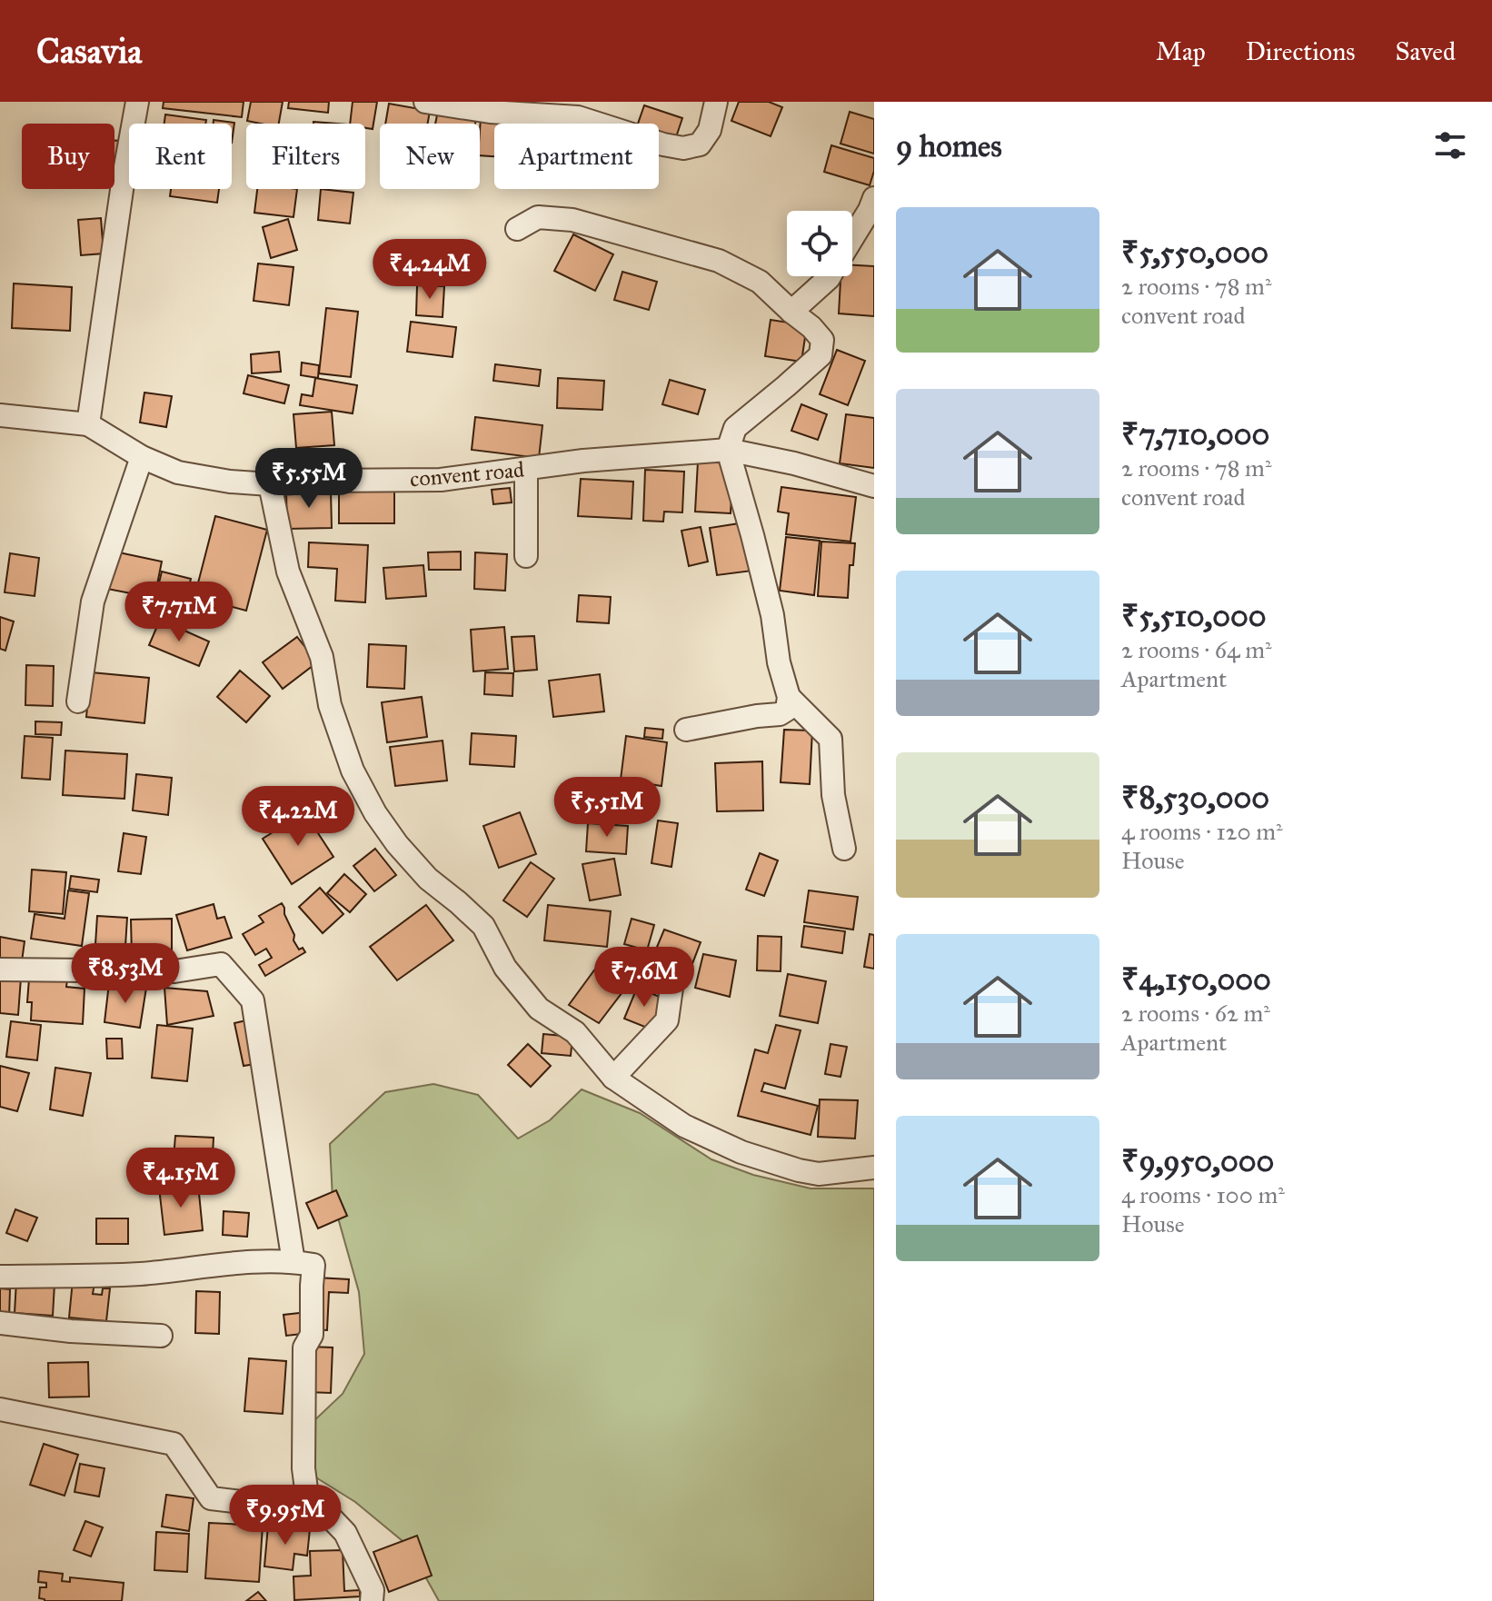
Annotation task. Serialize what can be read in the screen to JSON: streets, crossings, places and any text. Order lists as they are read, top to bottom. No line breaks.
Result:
{"streets":{"street":["convent road"]},"page":{"header":"Casavia","nav":["Map","Directions","Saved"],"heading":"9 homes","chip":["Buy","Rent","Filters","New","Apartment"],"list":[{"name":"₹5,550,000","note":"2 rooms · 78 m² · convent road"},{"name":"₹7,710,000","note":"2 rooms · 78 m² · convent road"},{"name":"₹5,510,000","note":"2 rooms · 64 m² · Apartment"},{"name":"₹8,530,000","note":"4 rooms · 120 m² · House"},{"name":"₹4,150,000","note":"2 rooms · 62 m² · Apartment"},{"name":"₹9,950,000","note":"4 rooms · 100 m² · House"}],"price":["₹4.24M","₹5.55M","₹7.71M","₹5.51M","₹4.22M","₹8.53M","₹7.6M","₹4.15M","₹9.95M"]}}
